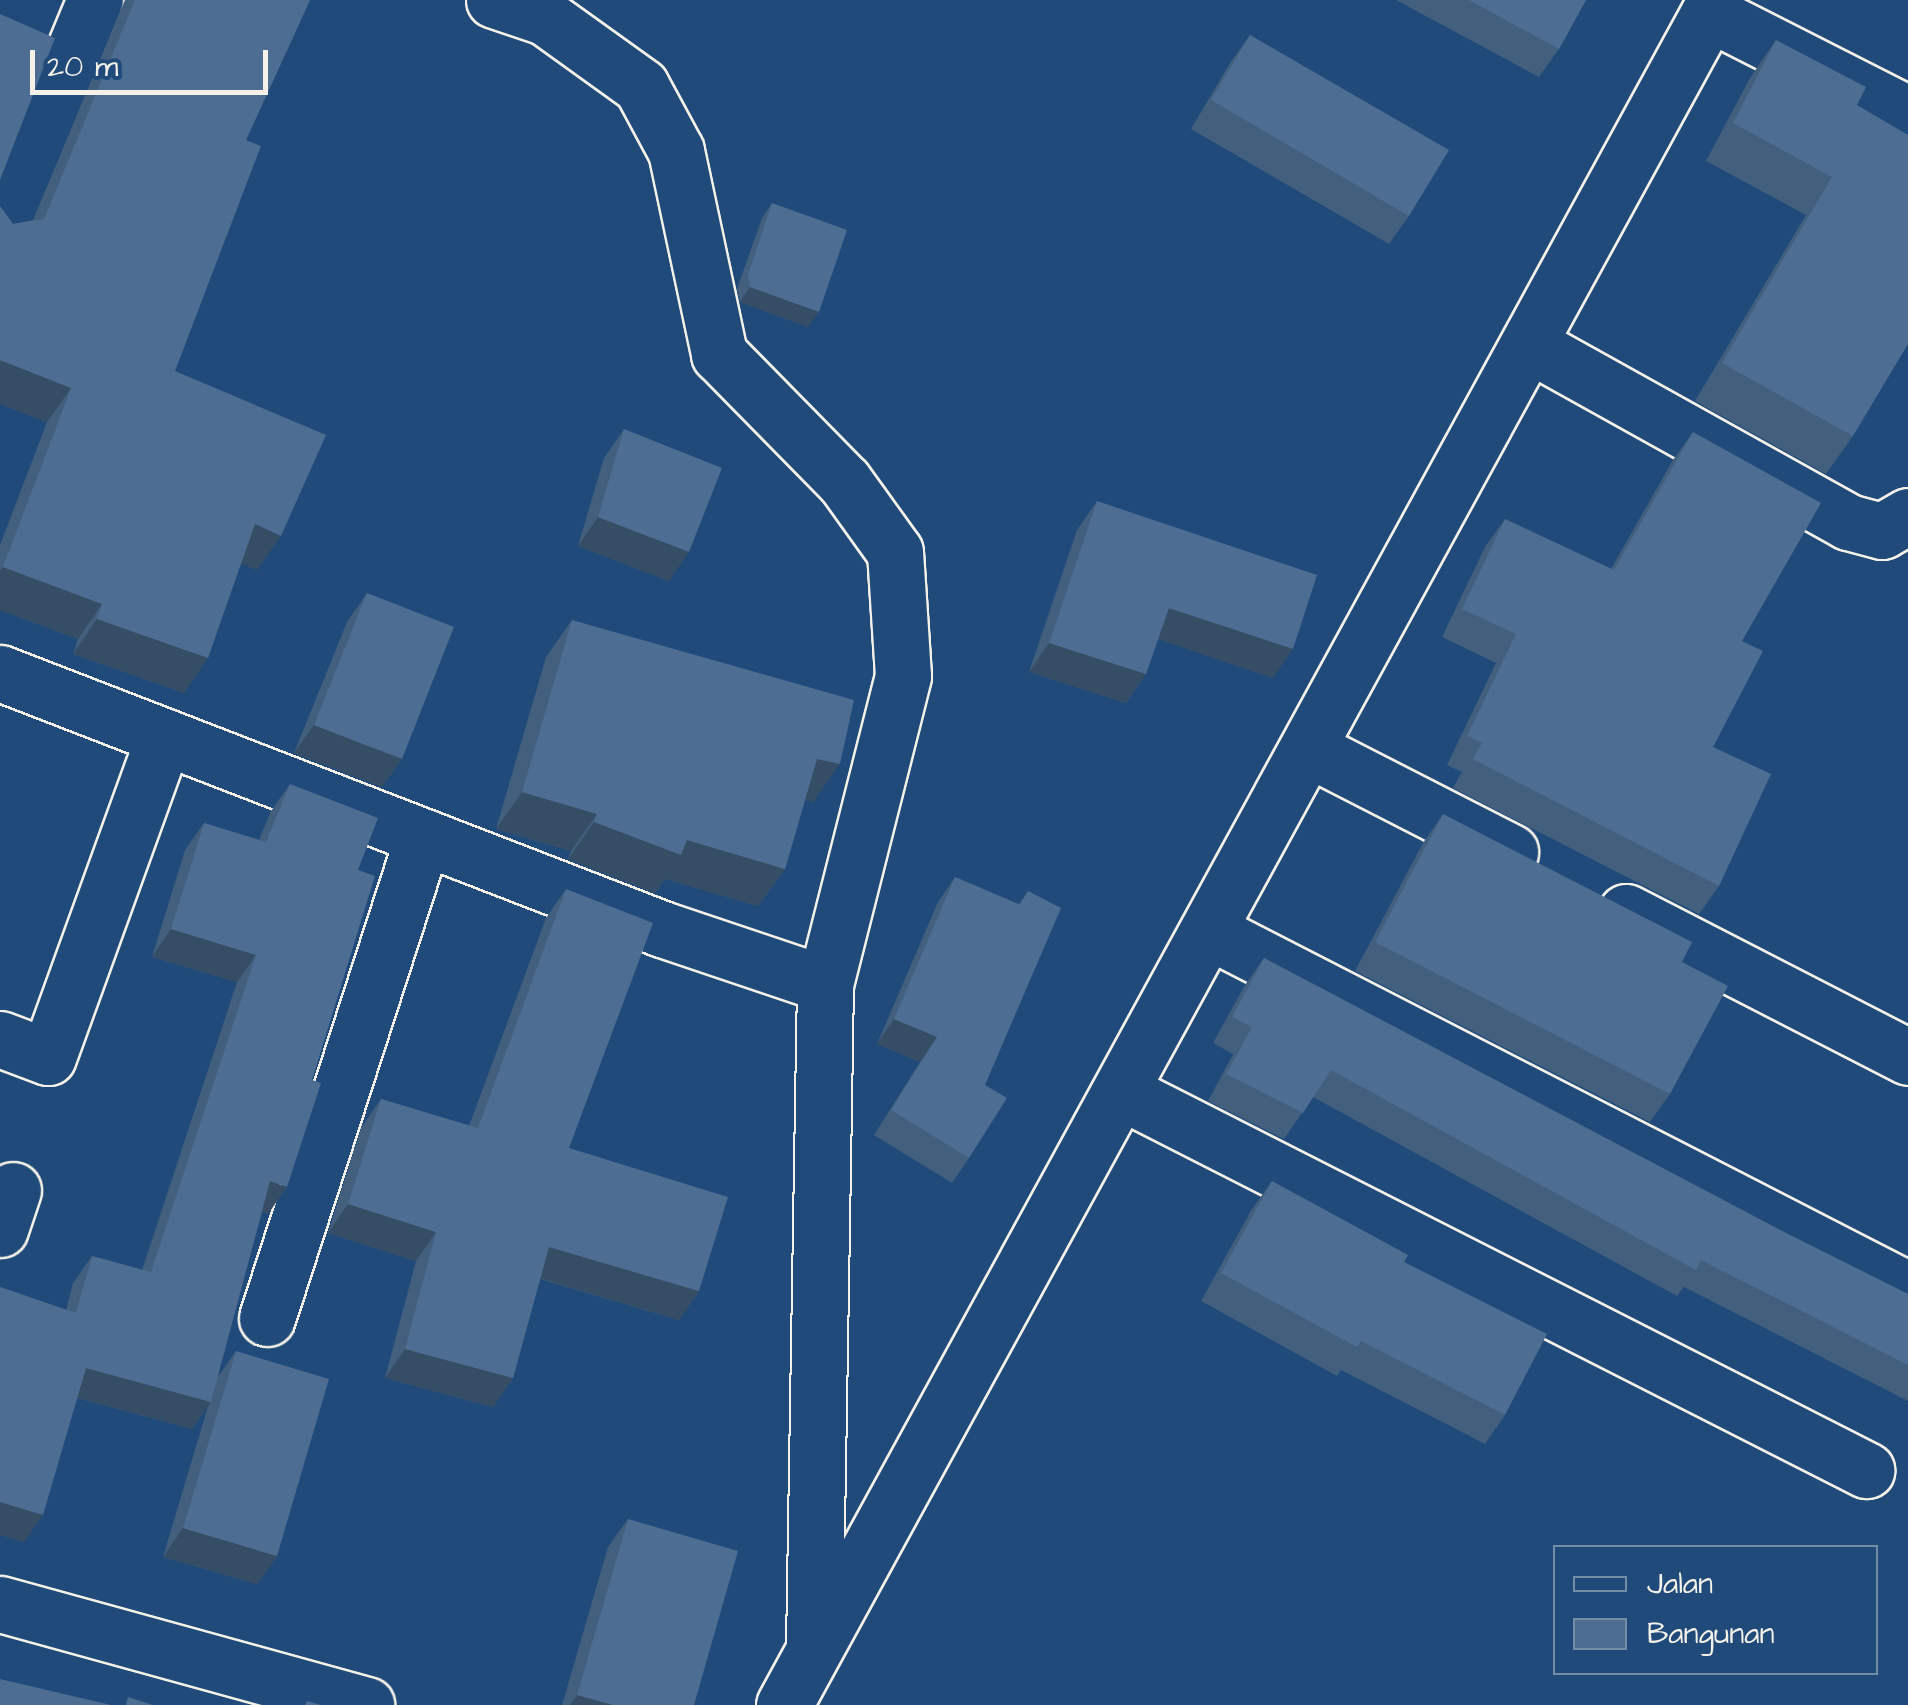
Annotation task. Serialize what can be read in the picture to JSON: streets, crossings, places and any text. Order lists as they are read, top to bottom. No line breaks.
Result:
{"legend":["Jalan","Bangunan"],"scale_bar":"20 m"}
